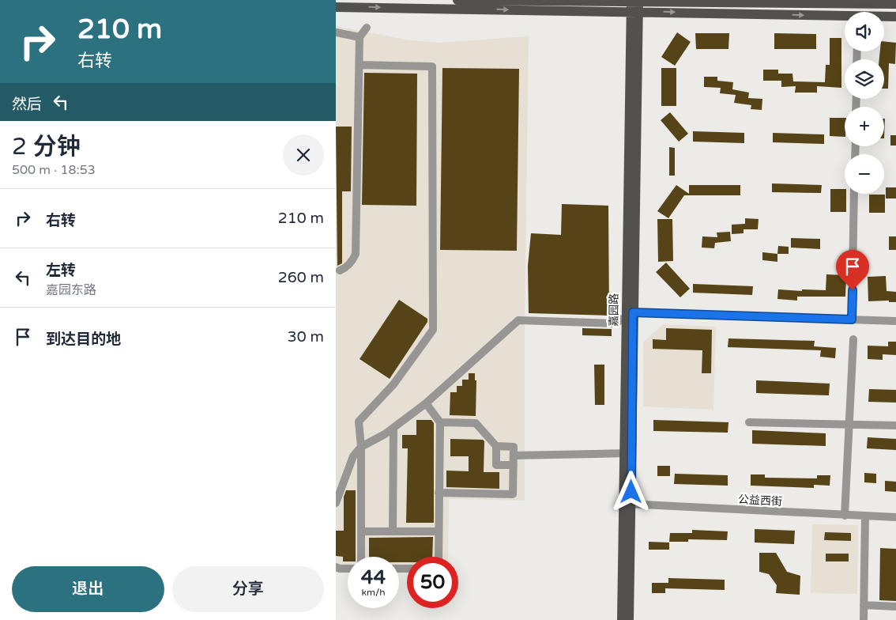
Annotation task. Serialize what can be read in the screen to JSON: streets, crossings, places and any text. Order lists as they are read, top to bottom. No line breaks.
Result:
{"streets":{"main road":["嘉园路"],"street":["公益西街"]},"crossings":[["嘉园路","公益西街"]],"page":{"turn":["210 m","右转"],"map_buttons":["+","−"],"then":"然后","heading":["2 分钟","500 m · 18:53"],"list":[{"name":"右转","value":"210 m"},{"name":"左转","note":"嘉园东路","value":"260 m"},{"name":"到达目的地","value":"30 m"}],"speed":"44 km/h","limit":"50","buttons":["退出","分享"]}}
